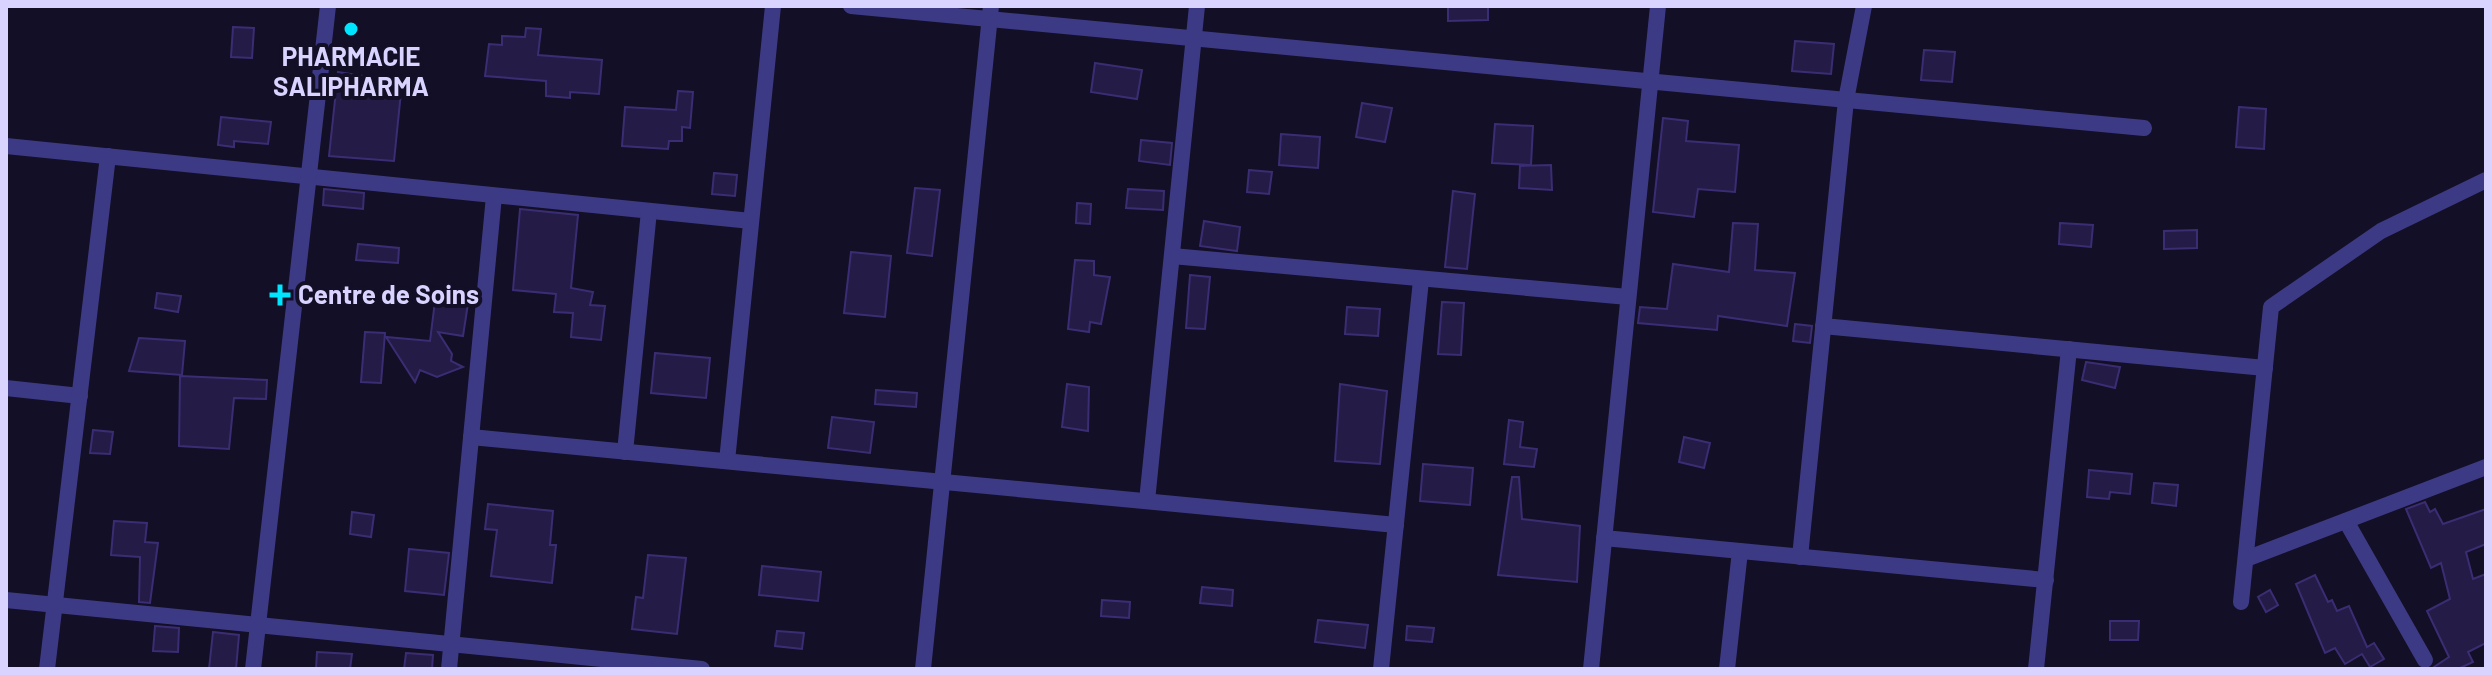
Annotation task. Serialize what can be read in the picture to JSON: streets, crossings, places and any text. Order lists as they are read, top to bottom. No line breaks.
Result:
{"places":{"other":["PHARMACIE SALIPHARMA"],"health":["Centre de Soins"]}}
